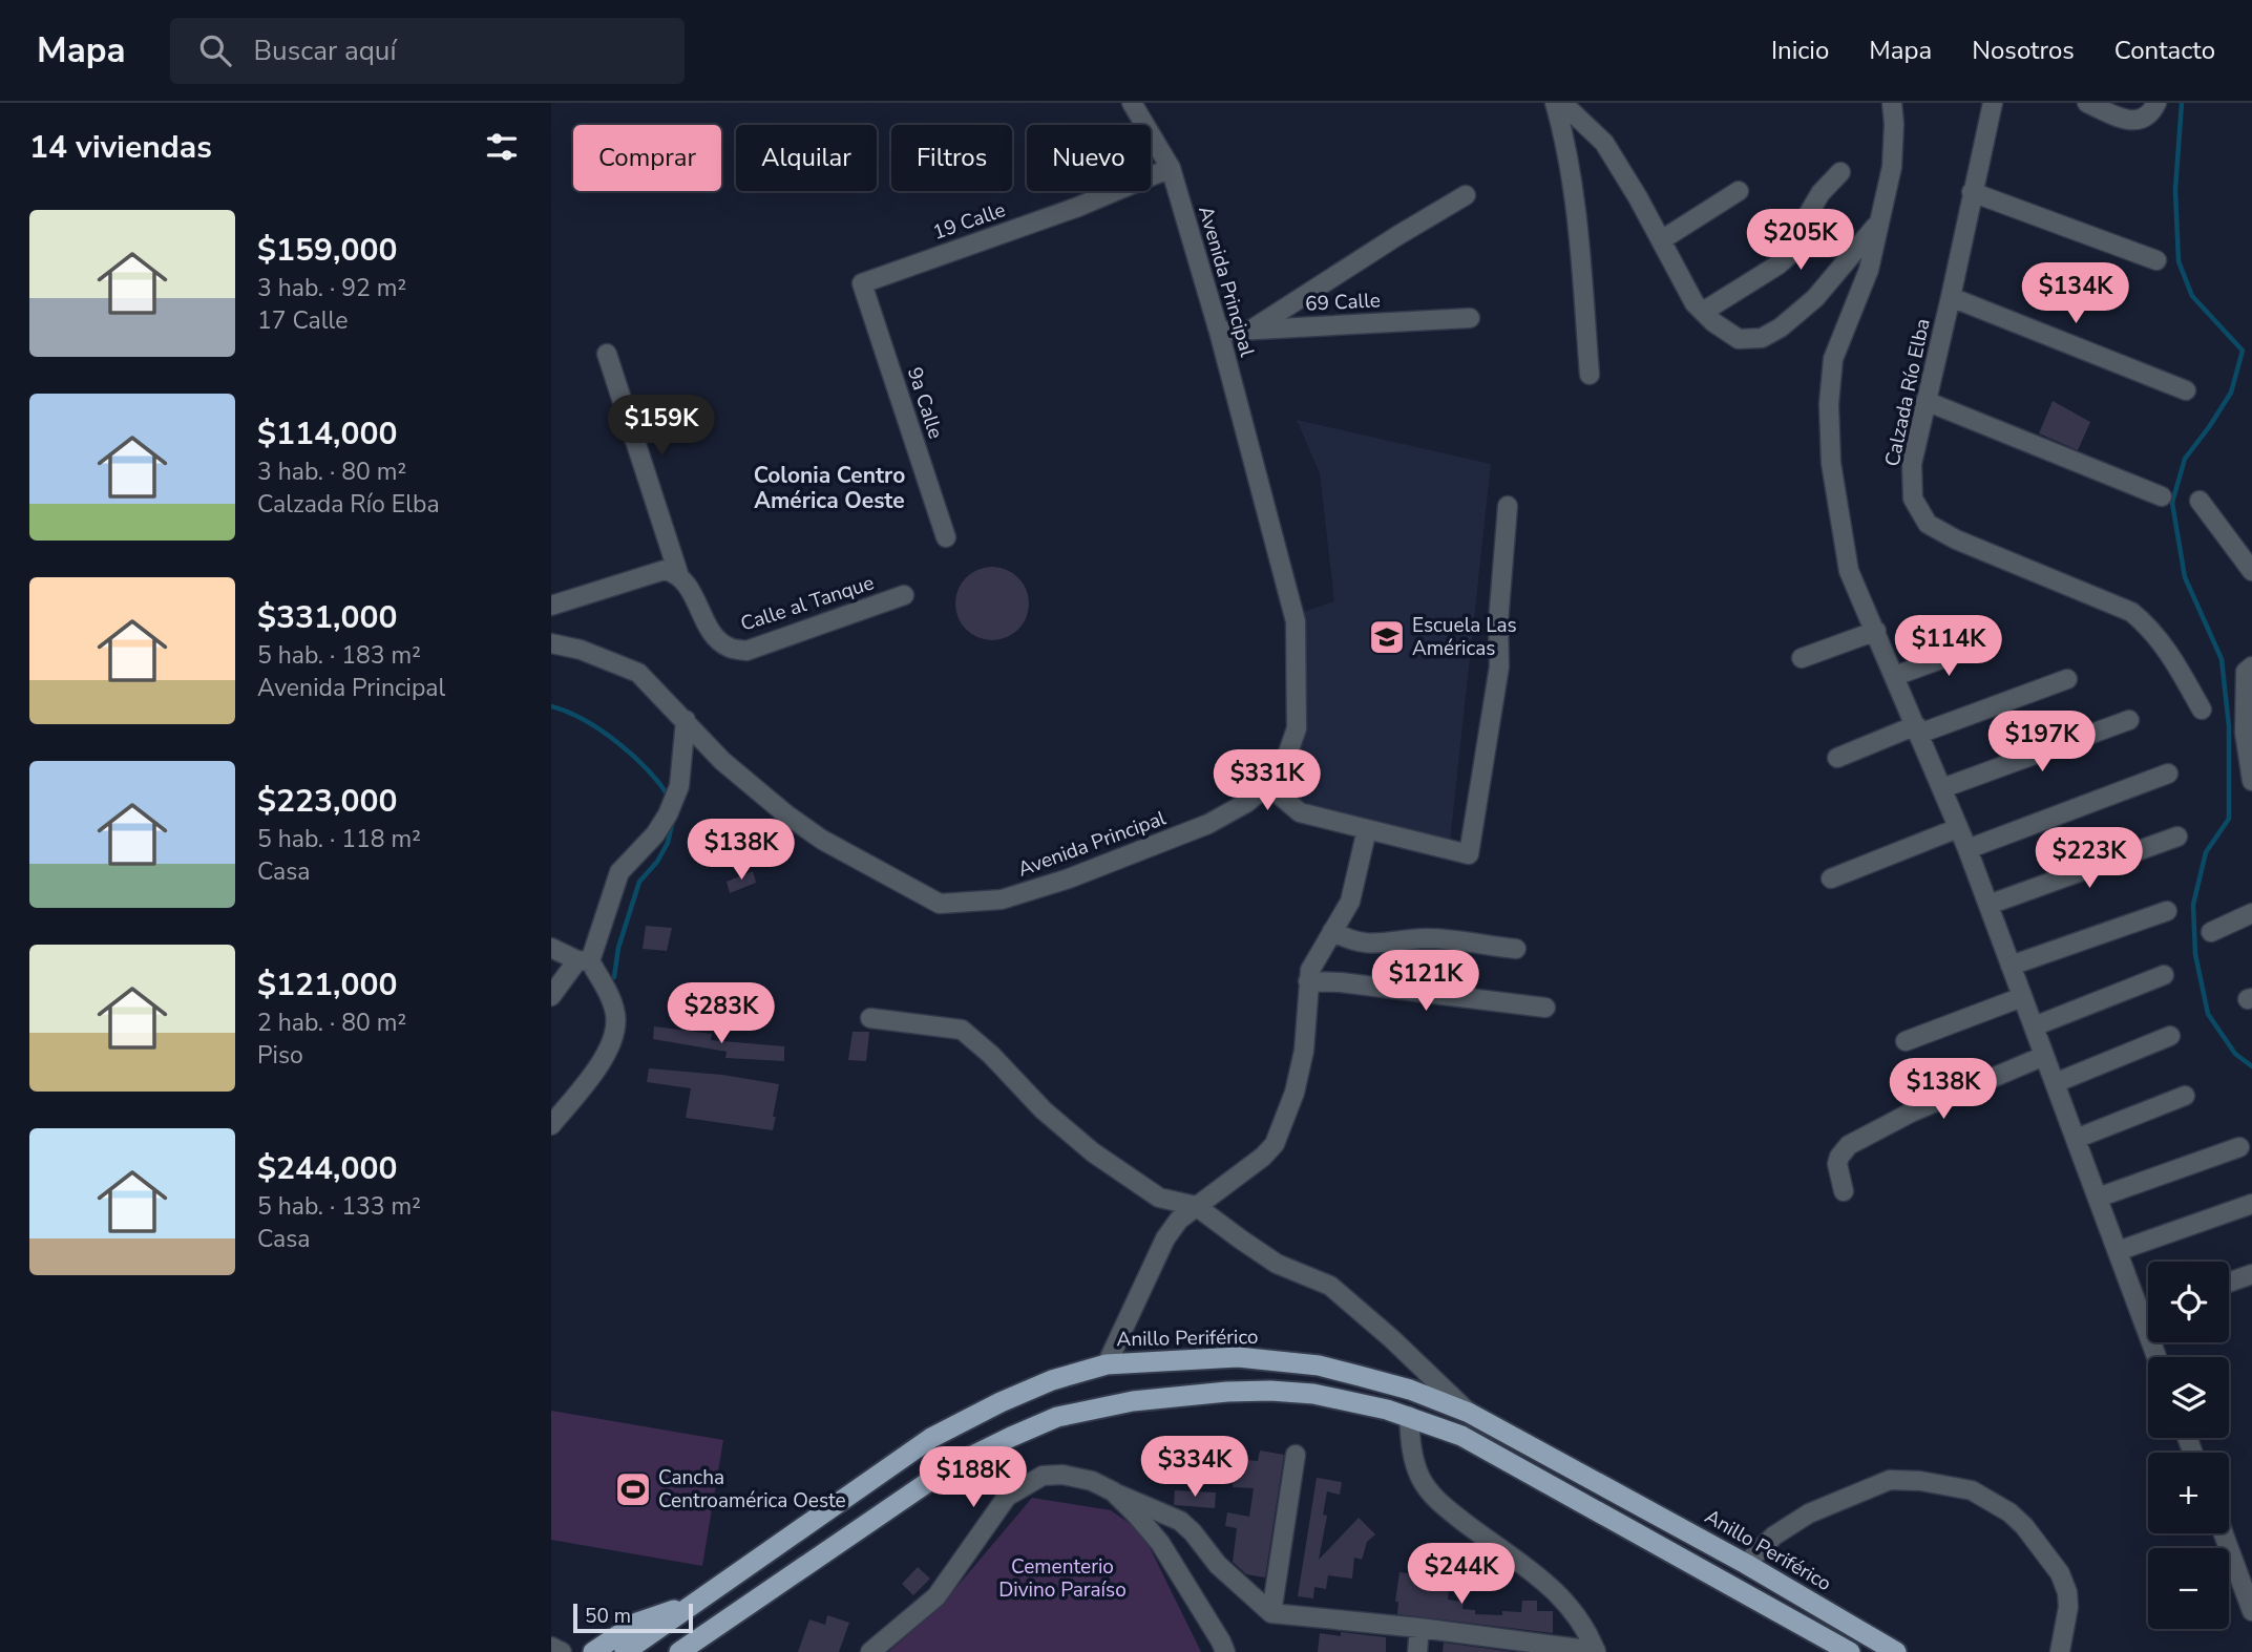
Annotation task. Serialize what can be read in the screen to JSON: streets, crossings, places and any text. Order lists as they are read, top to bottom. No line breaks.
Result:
{"streets":{"highway":["Anillo Periférico"],"street":["19 Calle","Avenida Principal","69 Calle","Calzada Río Elba","9a Calle","Calle al Tanque"]},"crossings":[["19 Calle","Avenida Principal"],["19 Calle","9a Calle"],["Avenida Principal","69 Calle"]],"districts":["Colonia Centro América Oeste"],"parks":["Cementerio Divino Paraíso"],"places":{"school or university":["Escuela Las Américas"],"sports":["Cancha Centroamérica Oeste"]},"scale_bar":"50 m","page":{"header":"Mapa","search":"Buscar aquí","nav":["Inicio","Mapa","Nosotros","Contacto"],"heading":"14 viviendas","chip":["Comprar","Alquilar","Filtros","Nuevo"],"list":[{"name":"$159,000","note":"3 hab. · 92 m² · 17 Calle"},{"name":"$114,000","note":"3 hab. · 80 m² · Calzada Río Elba"},{"name":"$331,000","note":"5 hab. · 183 m² · Avenida Principal"},{"name":"$223,000","note":"5 hab. · 118 m² · Casa"},{"name":"$121,000","note":"2 hab. · 80 m² · Piso"},{"name":"$244,000","note":"5 hab. · 133 m² · Casa"}],"price":["$205K","$134K","$159K","$114K","$197K","$331K","$138K","$223K","$121K","$283K","$138K","$334K","$188K","$244K"],"map_buttons":["+","−"],"scale":"50 m"}}
